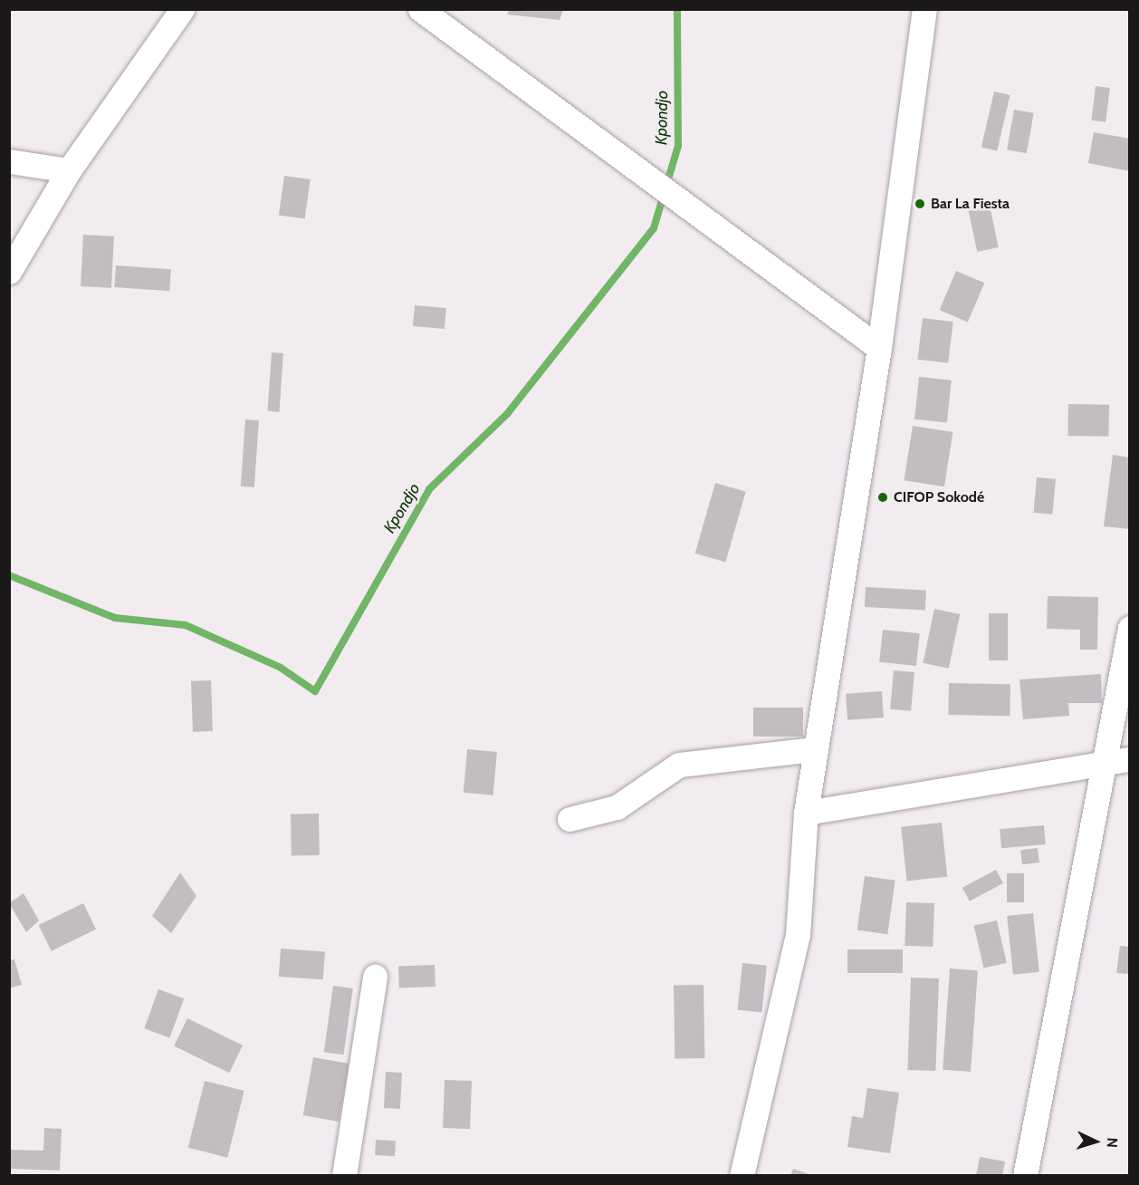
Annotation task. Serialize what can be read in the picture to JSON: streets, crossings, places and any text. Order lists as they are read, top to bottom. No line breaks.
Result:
{"water":["Kpondjo"],"places":["Bar La Fiesta","CIFOP Sokodé"],"north":"right"}
